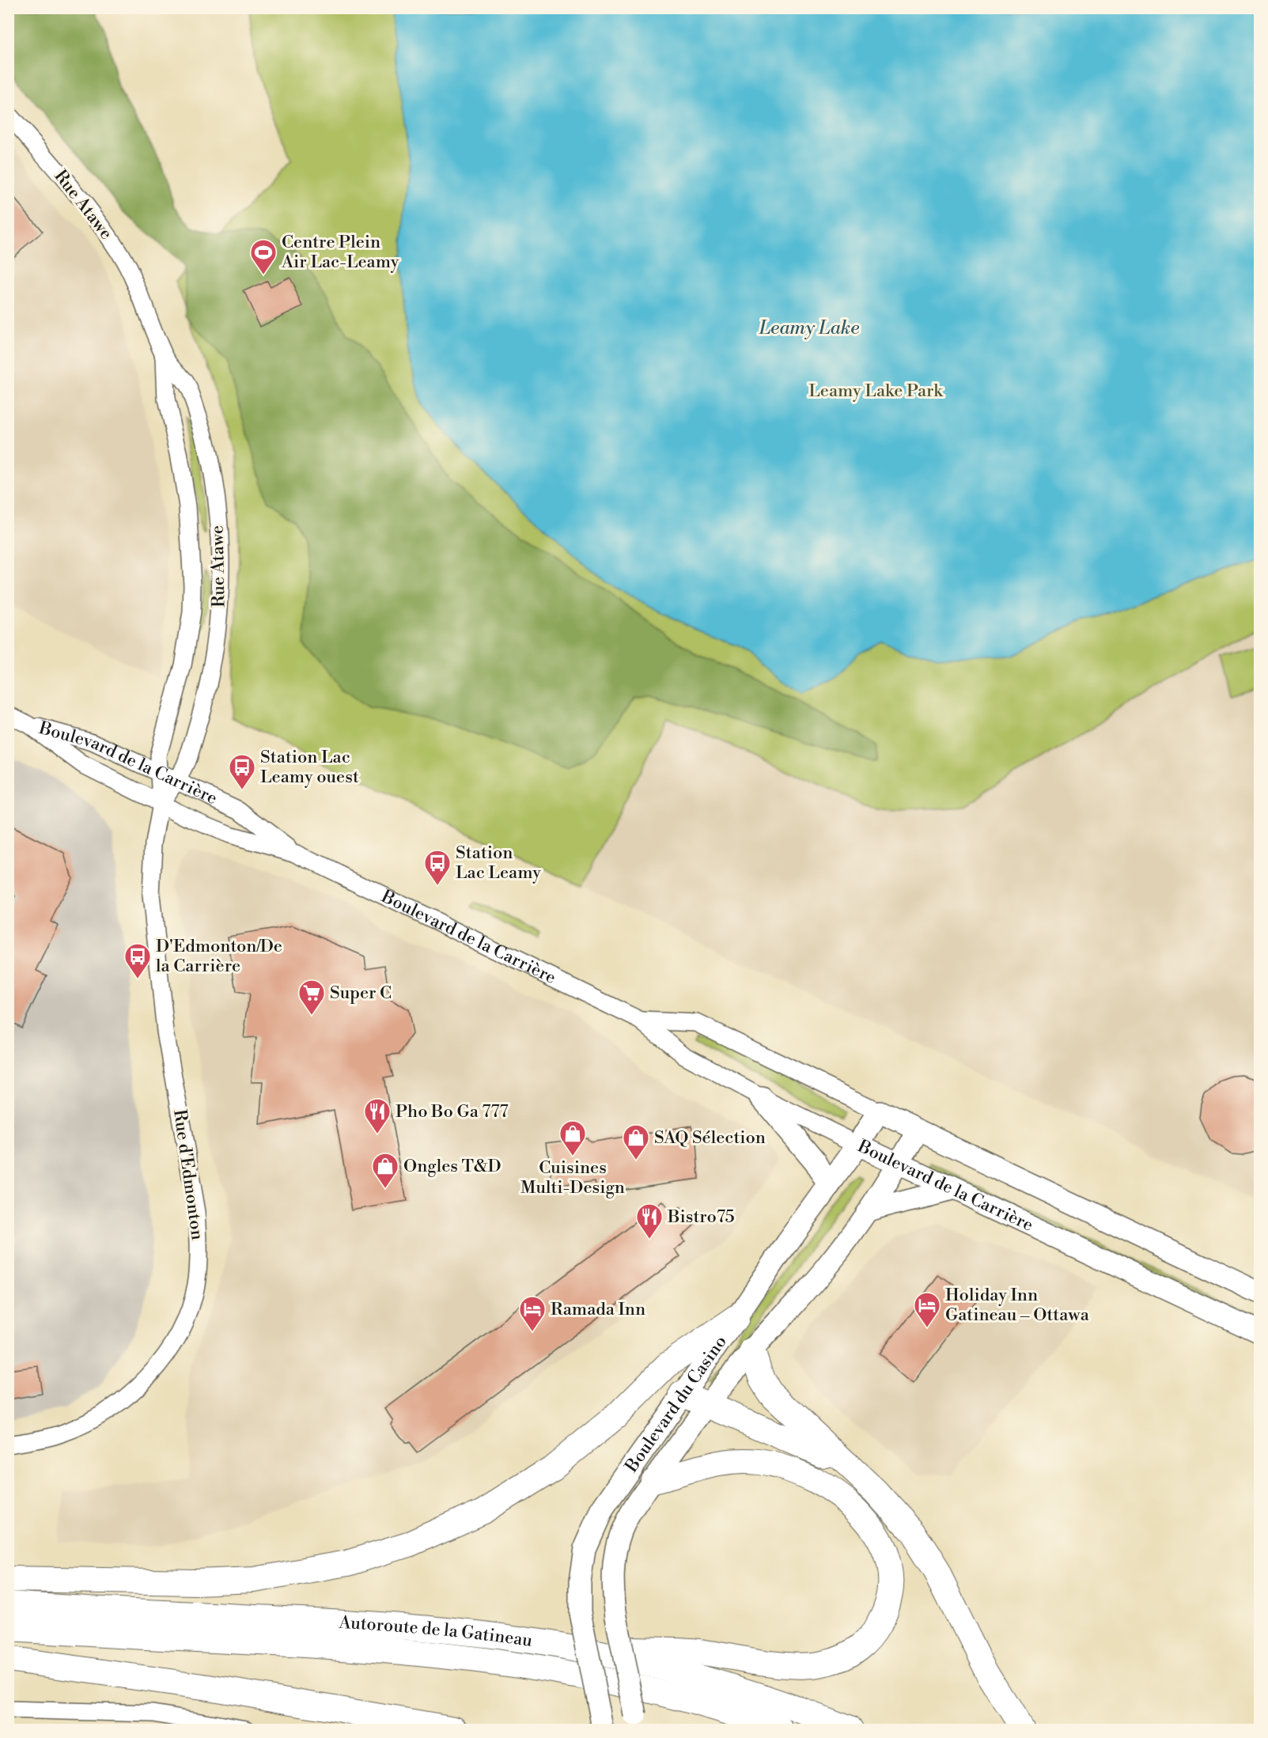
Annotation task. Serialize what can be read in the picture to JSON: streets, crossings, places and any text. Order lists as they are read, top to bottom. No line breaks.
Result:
{"streets":{"highway":["Autoroute de la Gatineau"],"main road":["Boulevard de la Carrière","Boulevard du Casino"],"street":["Rue Atawe","Rue d'Edmonton"]},"crossings":[["Rue Atawe","Boulevard de la Carrière"],["Rue Atawe","Rue d'Edmonton"],["Boulevard de la Carrière","Rue d'Edmonton"],["Boulevard de la Carrière","Boulevard du Casino"]],"water":["Leamy Lake"],"parks":["Leamy Lake Park"],"places":{"sports":["Centre Plein Air Lac-Leamy"],"bus stop":["Station Lac Leamy ouest","Station Lac Leamy","D'Edmonton/De la Carrière"],"supermarket":["Super C"],"restaurant":["Pho Bo Ga 777","Bistro75"],"shop":["Cuisines Multi-Design","SAQ Sélection","Ongles T&D"],"hotel":["Holiday Inn Gatineau – Ottawa","Ramada Inn"]}}
